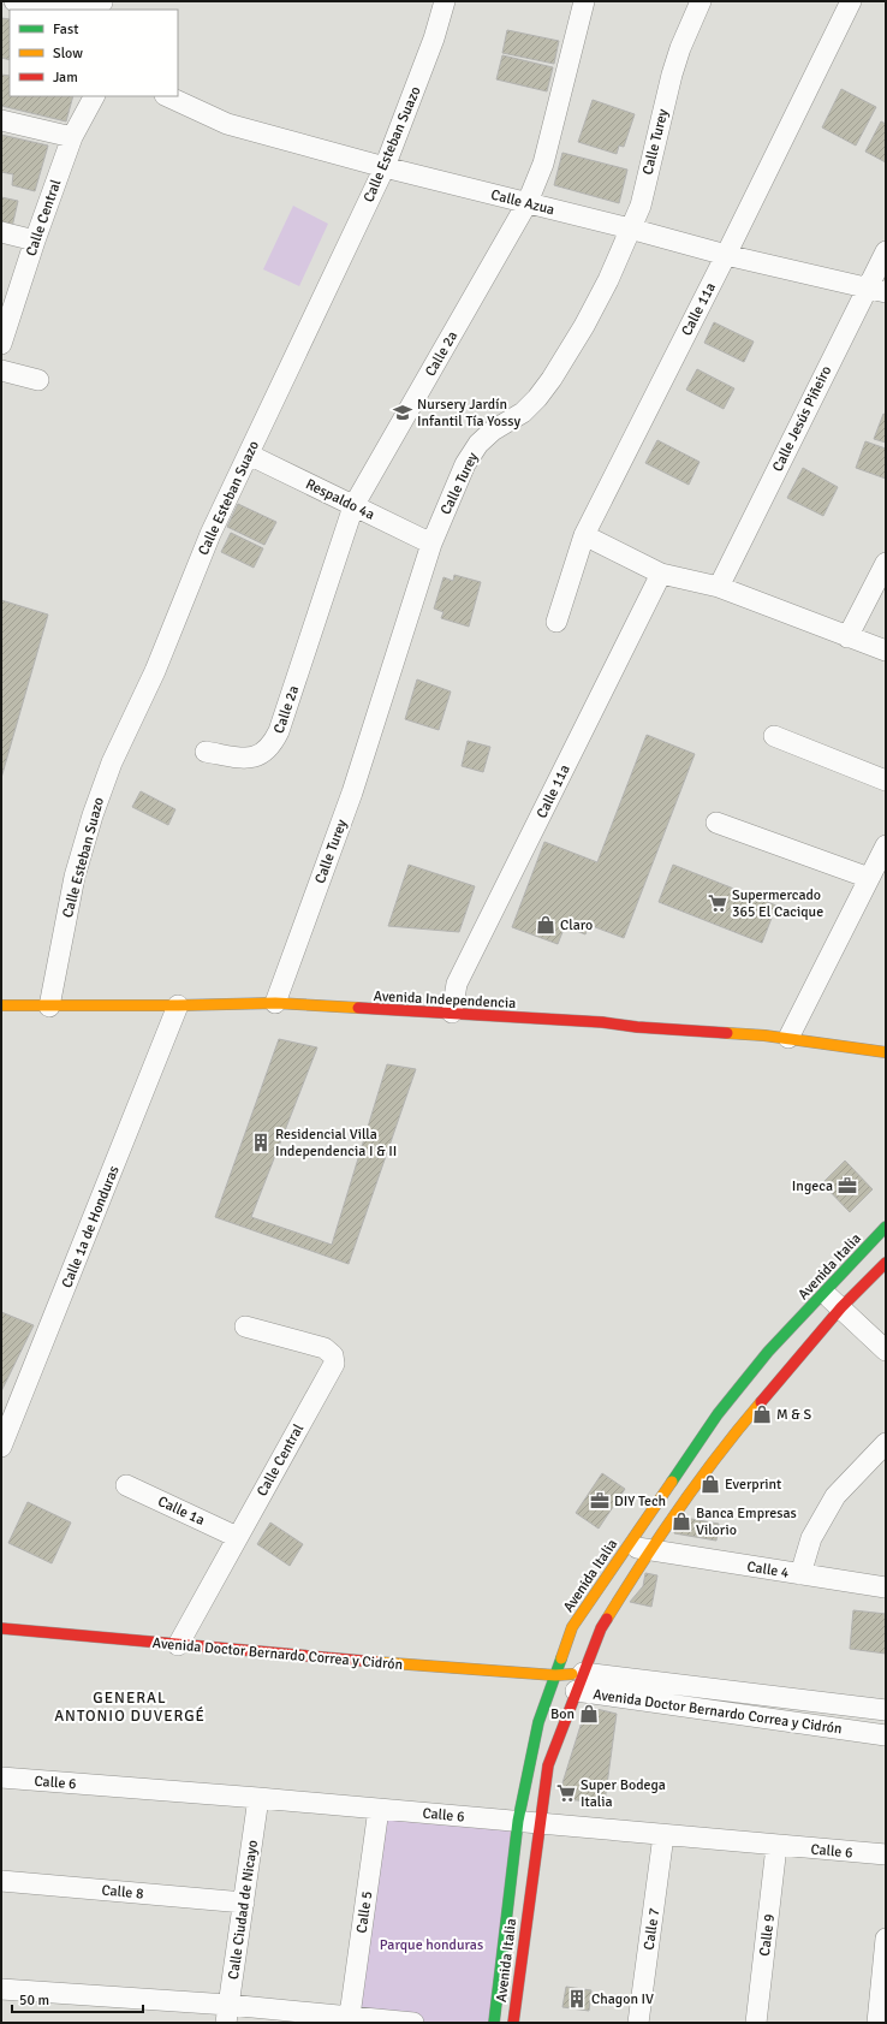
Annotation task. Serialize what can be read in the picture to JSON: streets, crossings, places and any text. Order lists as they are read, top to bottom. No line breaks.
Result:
{"streets":{"street":["Calle Turey","Calle Esteban Suazo","Calle Azua","Calle Central","Calle 11a","Calle 2a","Calle Jesús Piñeiro","Respaldo 4a","Avenida Independencia","Calle 1a de Honduras","Avenida Italia","Calle 1a","Calle 4","Avenida Doctor Bernardo Correa y Cidrón","Calle 6","Calle 8","Calle Ciudad de Nicayo","Calle 5","Calle 7","Calle 9"]},"crossings":[["Calle Turey","Calle Azua"],["Calle Turey","Respaldo 4a"],["Calle Turey","Avenida Independencia"],["Calle Esteban Suazo","Calle Azua"],["Calle Esteban Suazo","Respaldo 4a"],["Calle Esteban Suazo","Avenida Independencia"],["Calle Azua","Calle 11a"],["Calle Azua","Calle 2a"],["Calle Azua","Calle Jesús Piñeiro"],["Calle Central","Calle 1a"],["Calle Central","Avenida Doctor Bernardo Correa y Cidrón"],["Calle 11a","Avenida Independencia"],["Calle 2a","Respaldo 4a"],["Avenida Independencia","Calle 1a de Honduras"],["Avenida Italia","Calle 4"],["Avenida Italia","Avenida Doctor Bernardo Correa y Cidrón"],["Avenida Italia","Calle 6"],["Calle 6","Calle Ciudad de Nicayo"],["Calle 6","Calle 5"],["Calle 6","Calle 7"],["Calle 6","Calle 9"],["Calle 8","Calle Ciudad de Nicayo"]],"districts":["GENERAL ANTONIO DUVERGÉ"],"parks":["Parque honduras"],"places":{"school or university":["Nursery Jardín Infantil Tía Yossy"],"supermarket":["Supermercado 365 El Cacique","Super Bodega Italia"],"shop":["Claro","M & S","Everprint","Banca Empresas Vilorio","Bon"],"building":["Residencial Villa Independencia I & II","Chagon IV"],"office":["Ingeca","DIY Tech"]},"legend":["Fast","Slow","Jam"],"scale_bar":"50 m"}
